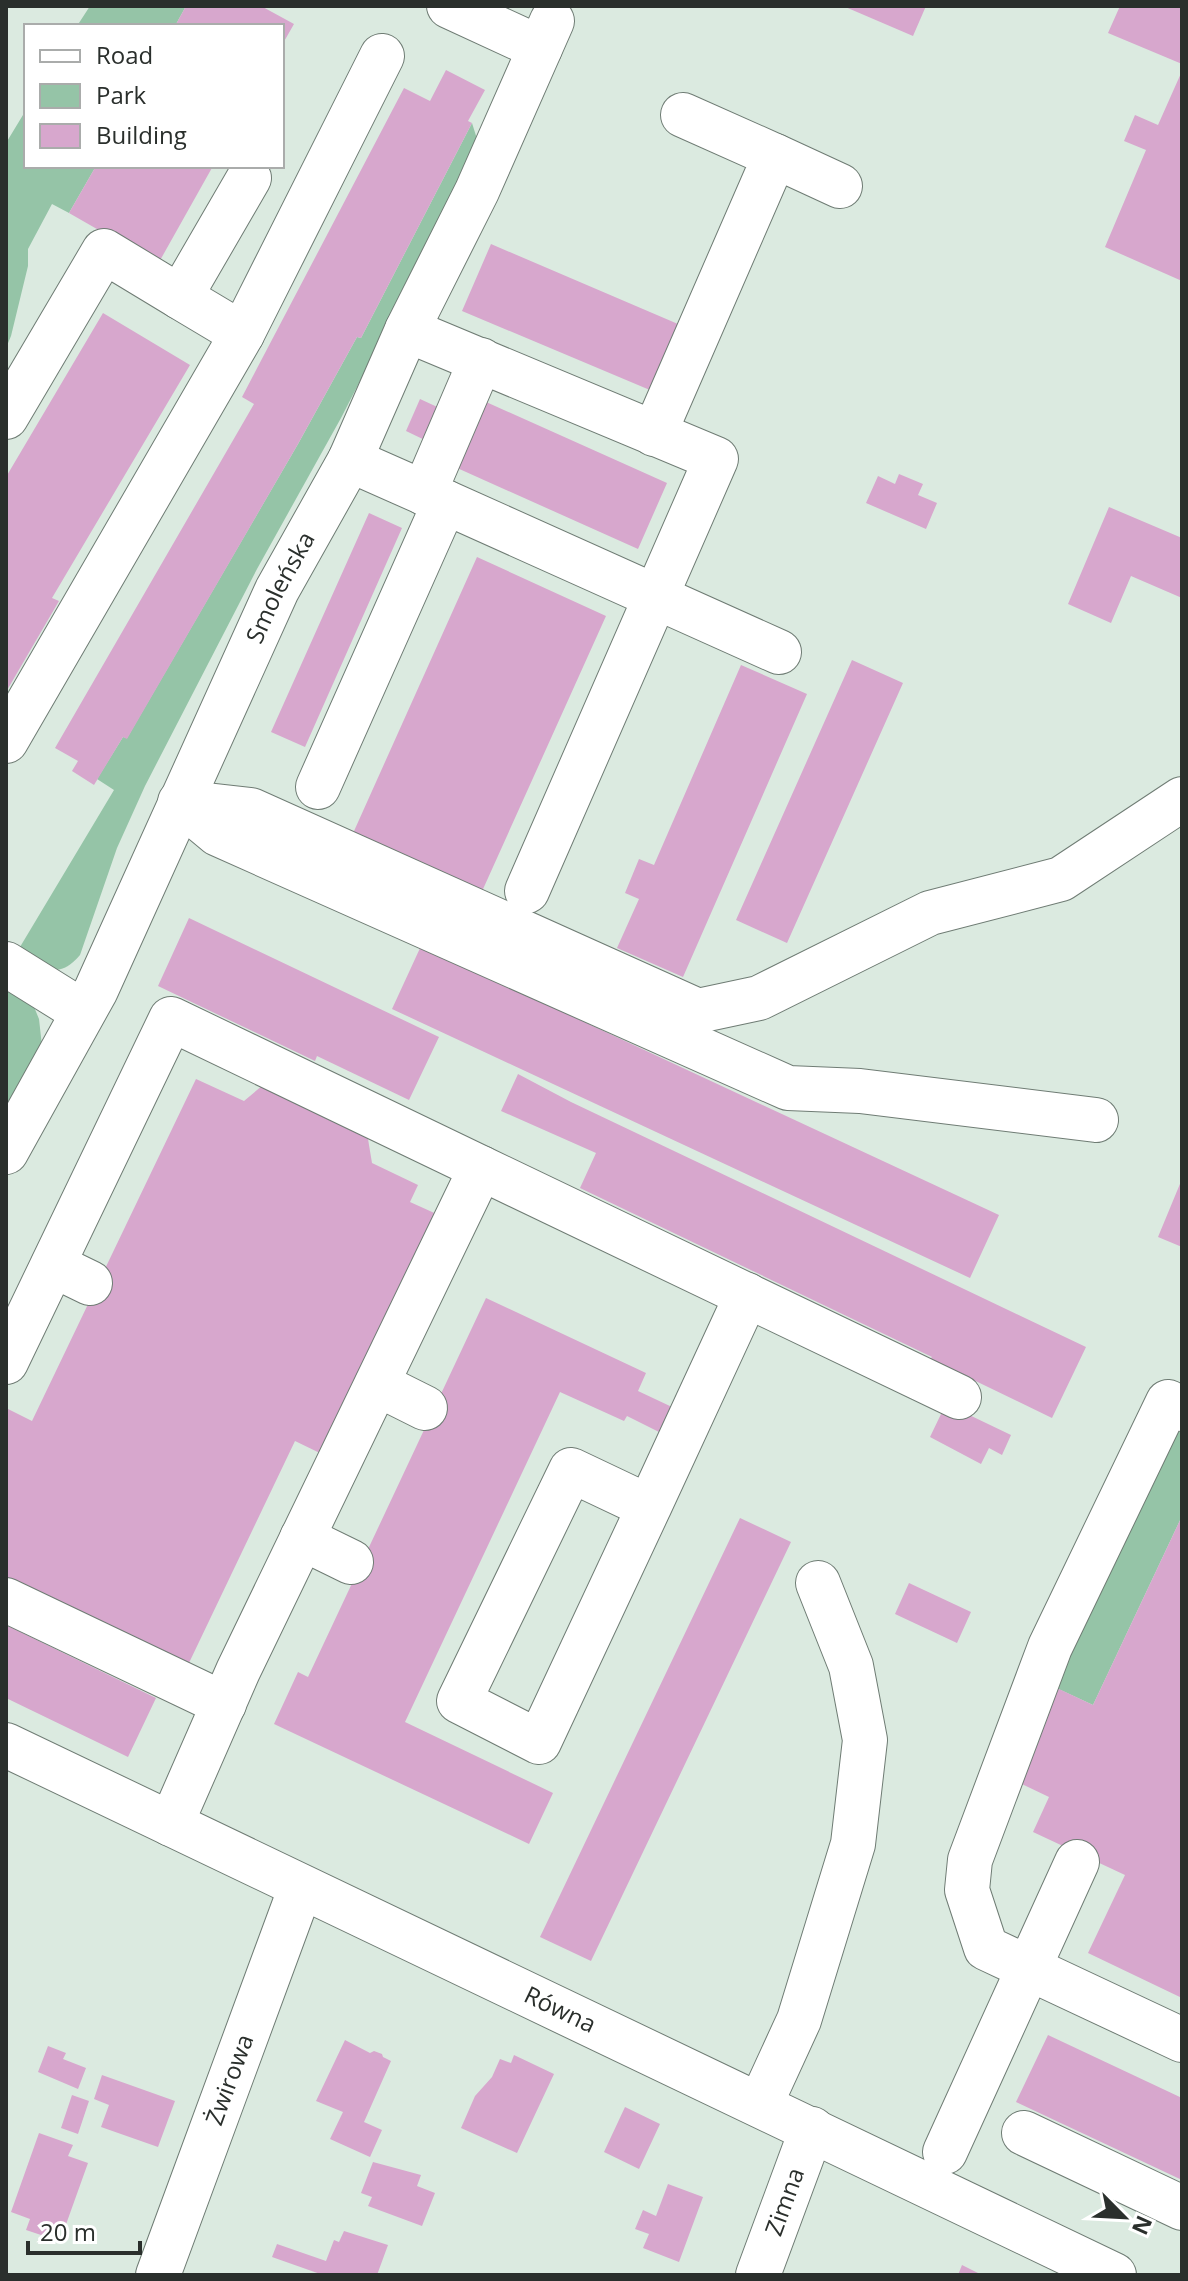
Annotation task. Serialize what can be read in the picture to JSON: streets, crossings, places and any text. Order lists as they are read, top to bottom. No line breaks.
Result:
{"streets":{"street":["Smoleńska","Równa","Żwirowa","Zimna"]},"crossings":[["Równa","Żwirowa"],["Równa","Zimna"]],"legend":["Road","Park","Building"],"scale_bar":"20 m","north":"bottom right"}
